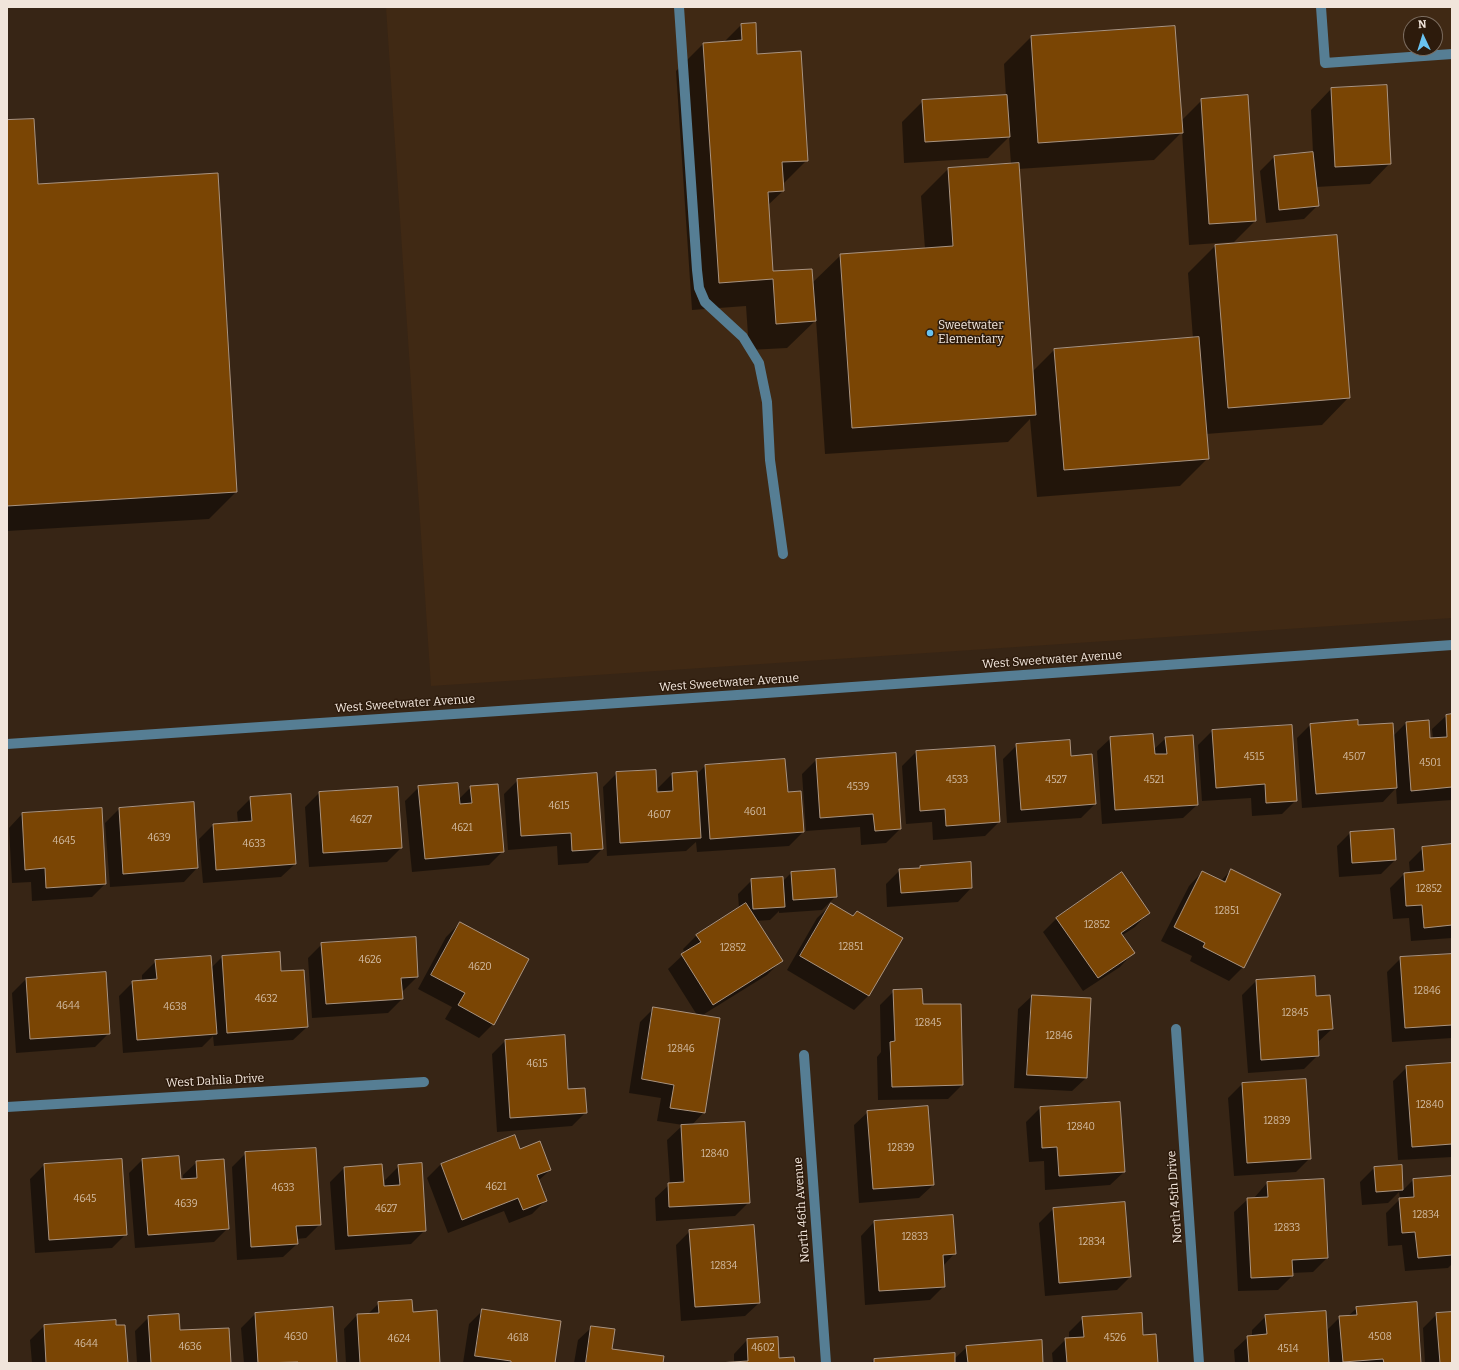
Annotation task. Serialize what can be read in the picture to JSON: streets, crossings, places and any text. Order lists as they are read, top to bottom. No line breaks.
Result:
{"streets":{"street":["West Sweetwater Avenue","West Dahlia Drive","North 45th Drive","North 46th Avenue"]},"places":["Sweetwater Elementary"],"house_numbers":["4515","4507","4501","4533","4527","4521","4539","4615","4601","4607","4627","4621","4639","4645","4633","12852","12851","12852","12851","12852","4626","4620","12846","4632","4644","4638","12845","12845","12846","12846","4615","12840","12839","12840","12839","12840","4621","4633","4645","4639","4627","12834","12833","12833","12834","12834","4630","4508","4618","4526","4624","4644","4636","4602","4514"],"north":"top"}
